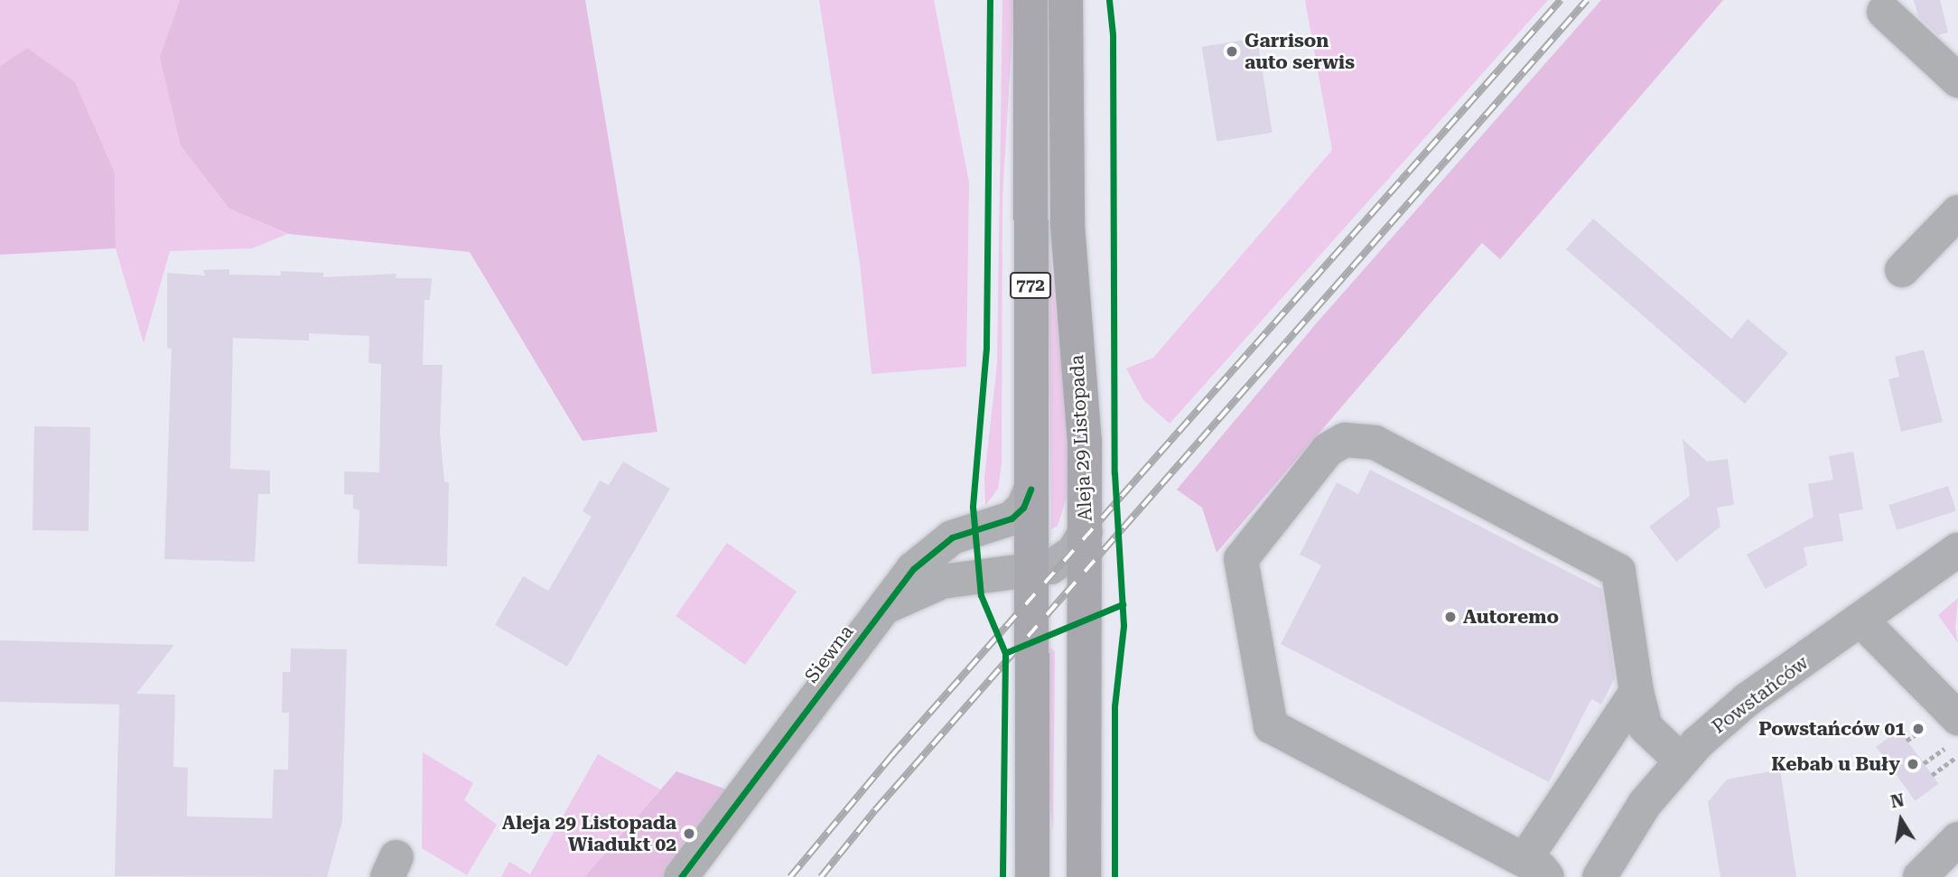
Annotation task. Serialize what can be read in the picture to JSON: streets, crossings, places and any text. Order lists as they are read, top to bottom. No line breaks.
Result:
{"streets":{"main road":["772","Aleja 29 Listopada"],"street":["Siewna","Powstańców"]},"crossings":[["772","Siewna"],["Aleja 29 Listopada","Siewna"]],"places":["Garrison auto serwis","Autoremo","Powstańców 01","Kebab u Buły","Aleja 29 Listopada Wiadukt 02"],"north":"top"}
